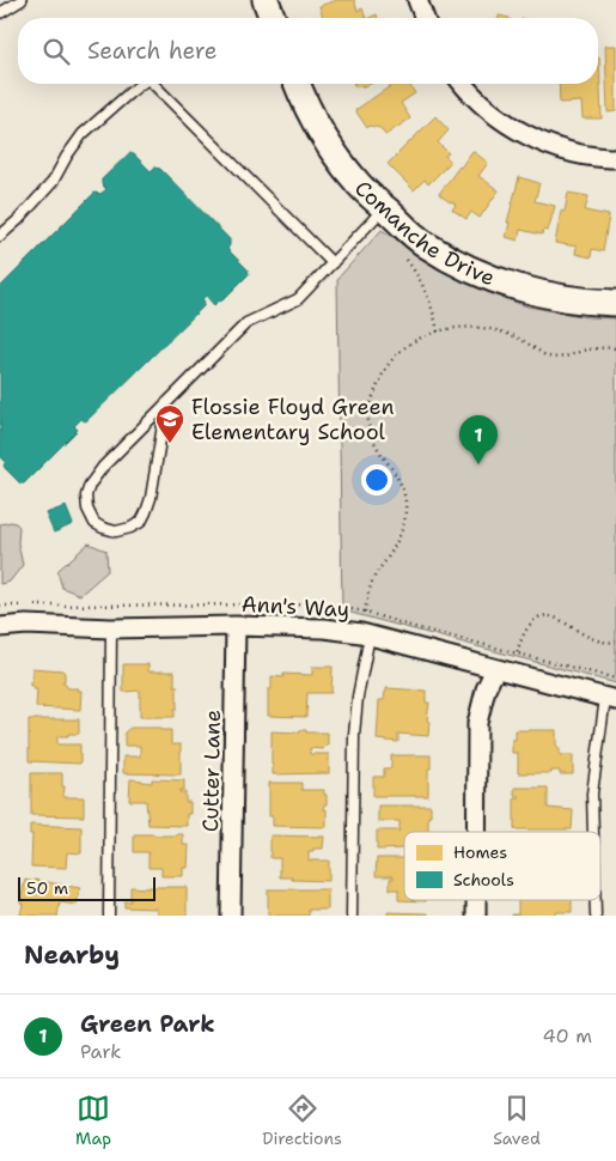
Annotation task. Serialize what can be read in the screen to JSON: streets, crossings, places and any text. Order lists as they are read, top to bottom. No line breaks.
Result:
{"streets":{"street":["Comanche Drive","Ann's Way","Cutter Lane"]},"crossings":[["Ann's Way","Cutter Lane"]],"places":{"school or university":["Flossie Floyd Green Elementary School"]},"legend":["Homes","Schools"],"scale_bar":"50 m","page":{"search":"Search here","pins":"1","scale":"50 m","heading":"Nearby","list":[{"mark":"1","name":"Green Park","note":"Park","value":"40 m"}],"nav":["Map","Directions","Saved"]}}
